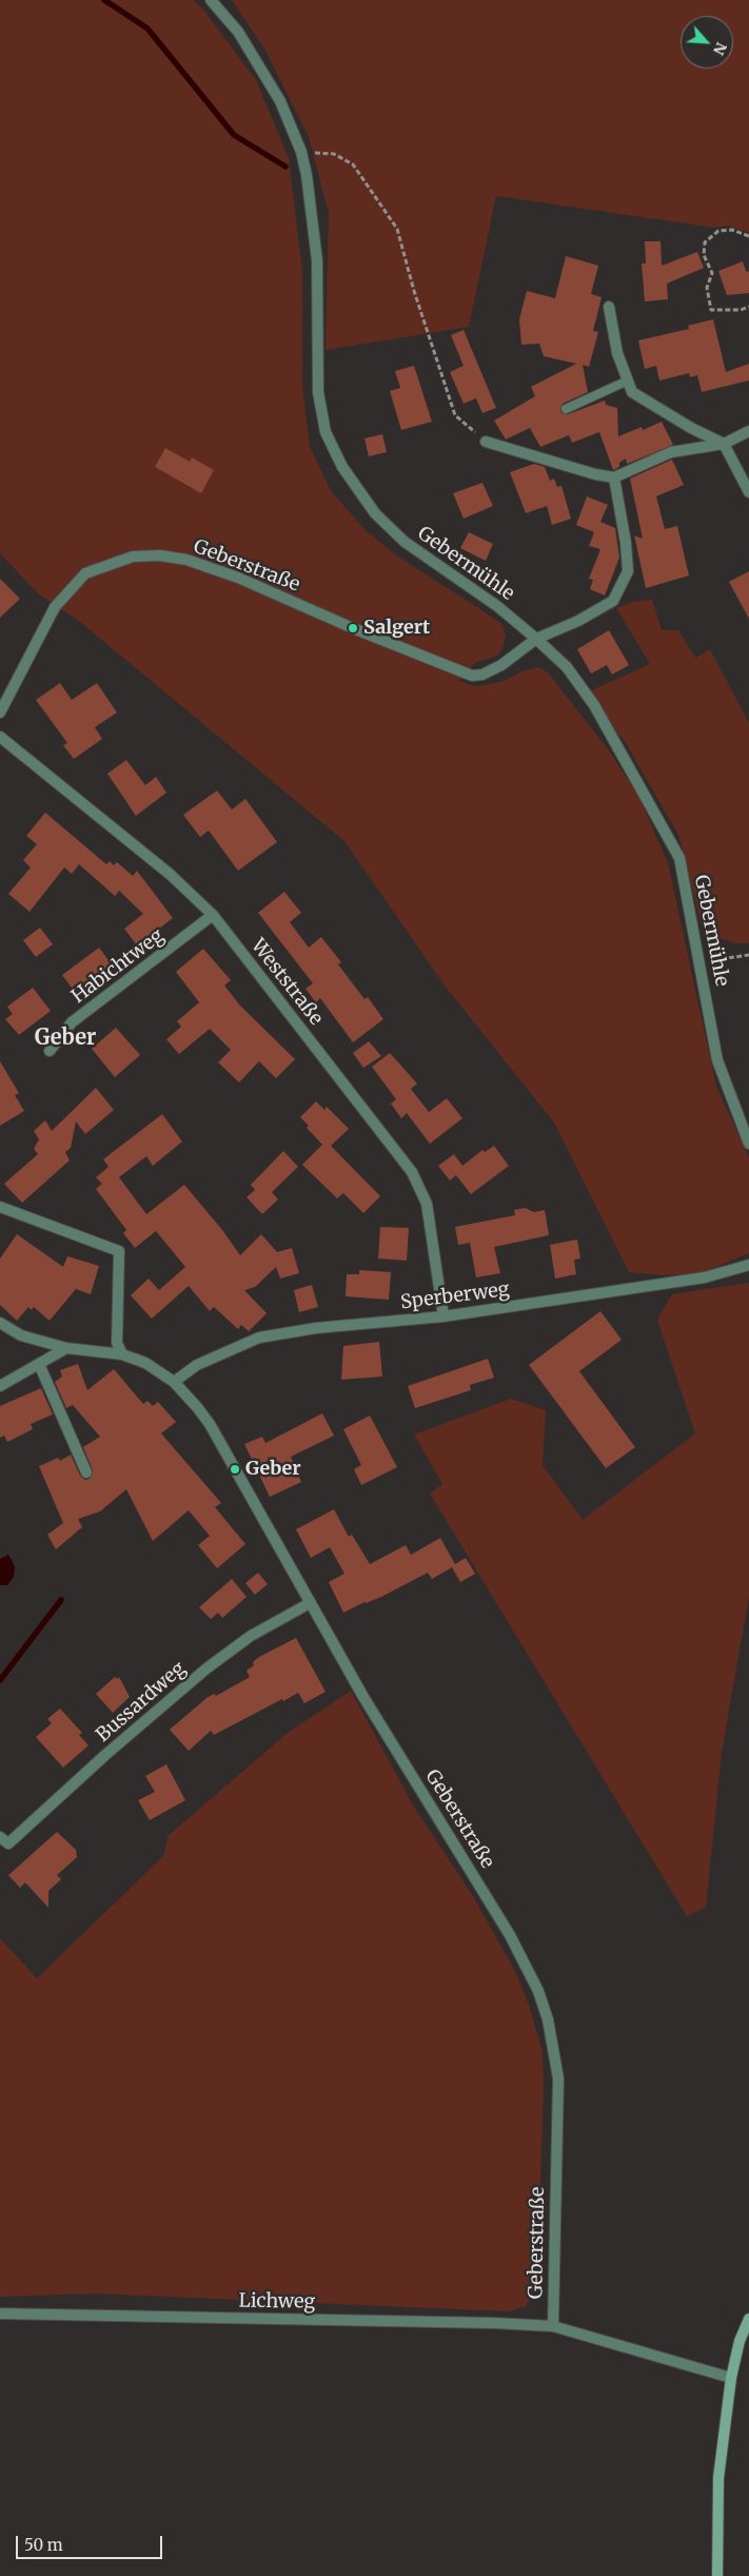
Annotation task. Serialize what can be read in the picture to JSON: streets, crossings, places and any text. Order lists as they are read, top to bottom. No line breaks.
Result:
{"streets":{"street":["Gebermühle","Geberstraße","Habichtweg","Weststraße","Sperberweg","Bussardweg","Lichweg"]},"crossings":[["Gebermühle","Geberstraße"],["Geberstraße","Sperberweg"],["Geberstraße","Bussardweg"],["Geberstraße","Lichweg"],["Habichtweg","Weststraße"],["Weststraße","Sperberweg"]],"districts":["Geber"],"places":["Salgert","Geber"],"scale_bar":"50 m","north":"bottom right"}
